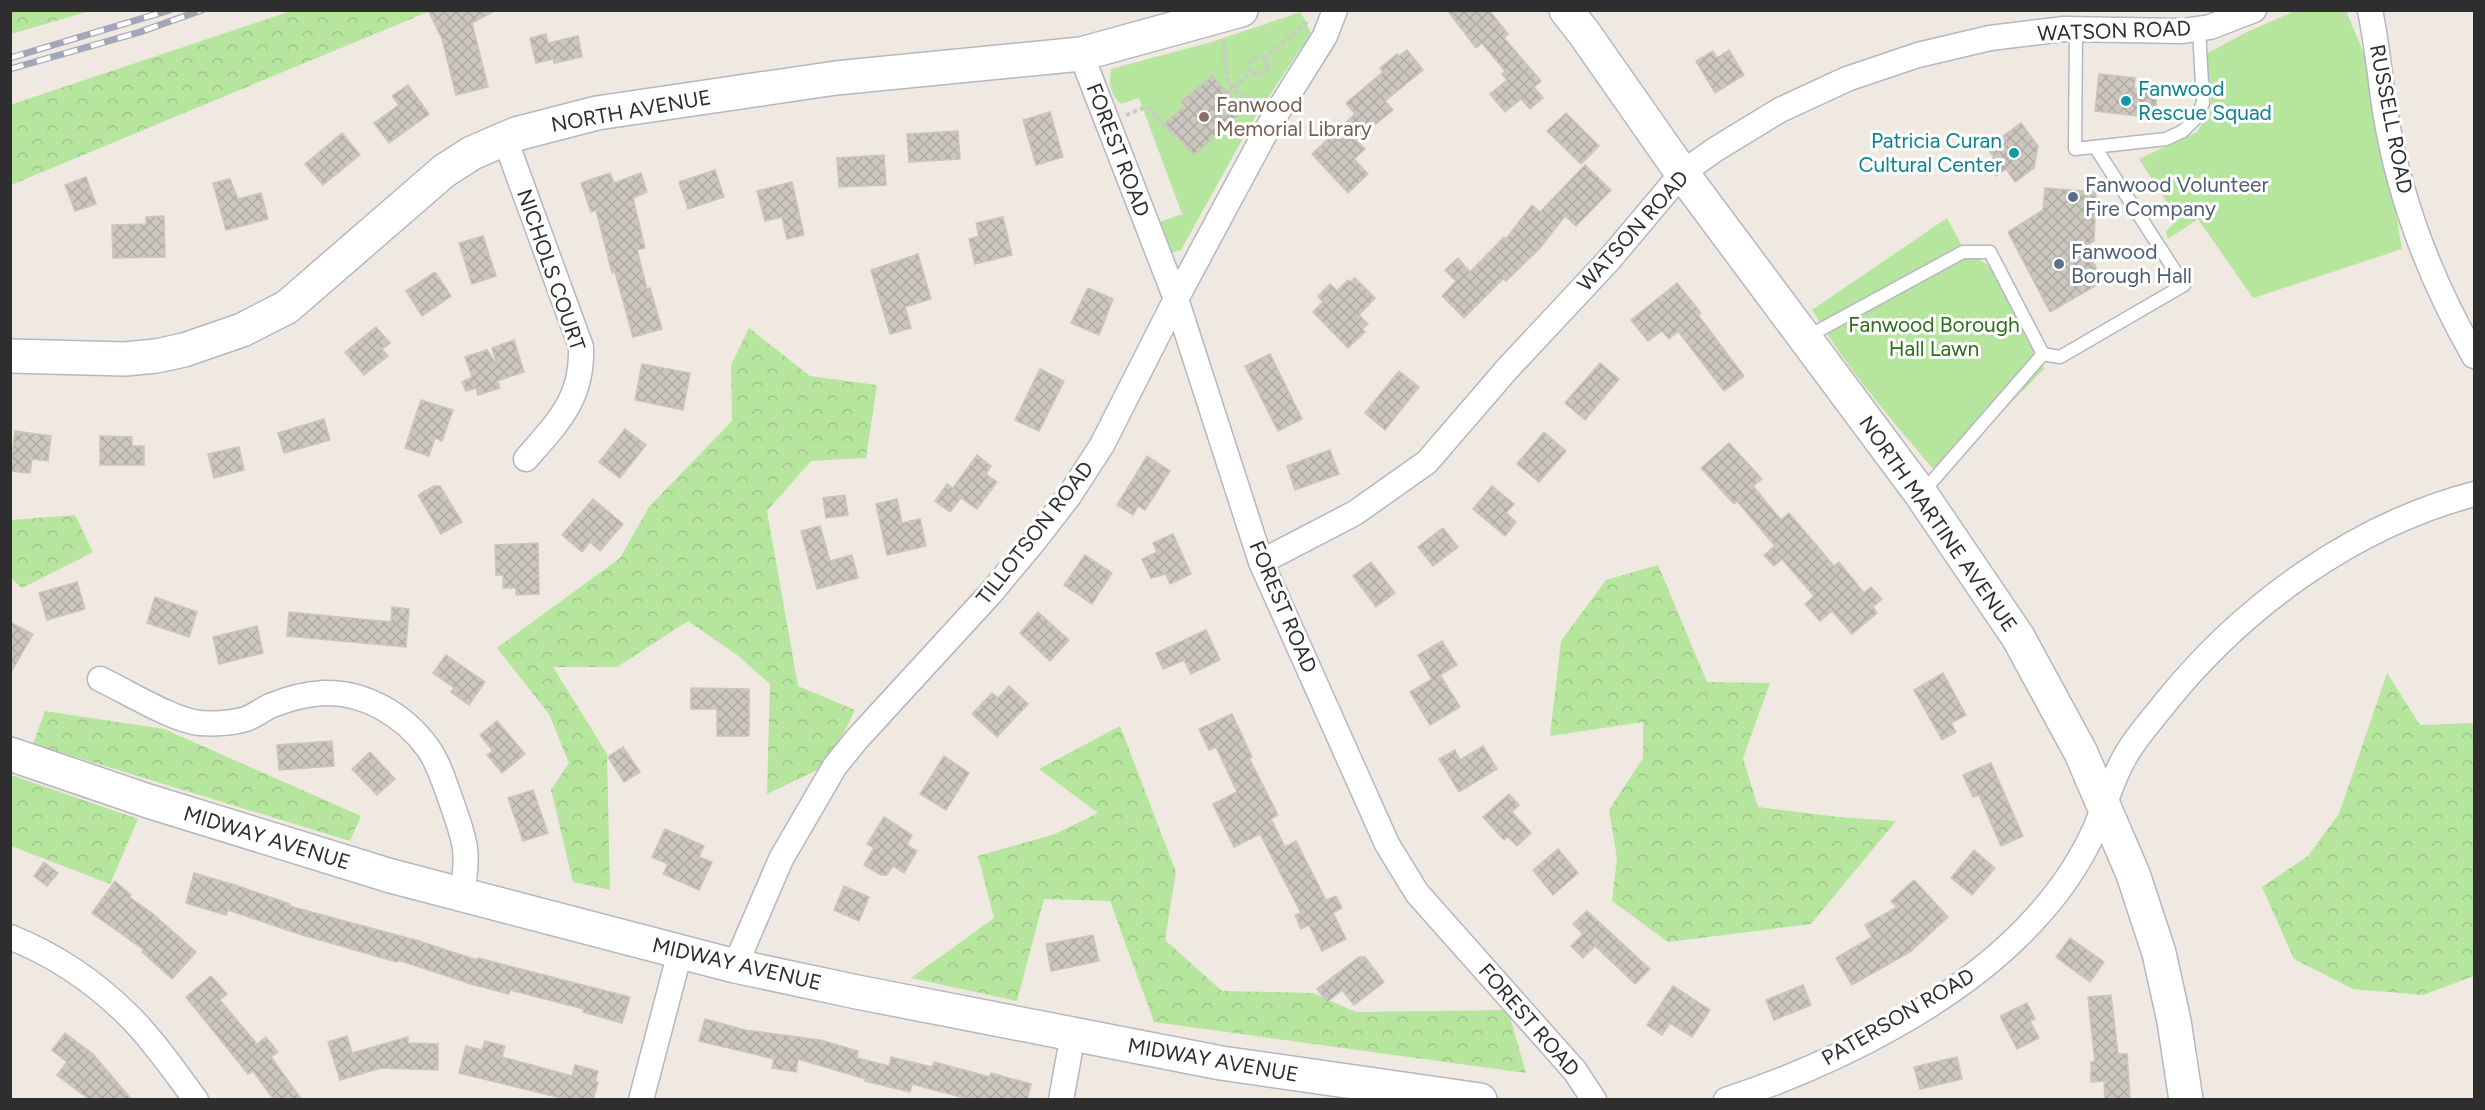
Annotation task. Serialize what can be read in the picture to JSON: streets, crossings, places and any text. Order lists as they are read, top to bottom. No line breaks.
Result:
{"streets":{"main road":["NORTH AVENUE","NORTH MARTINE AVENUE","MIDWAY AVENUE"],"street":["WATSON ROAD","RUSSELL ROAD","FOREST ROAD","NICHOLS COURT","TILLOTSON ROAD","PATERSON ROAD"]},"crossings":[["WATSON ROAD","FOREST ROAD"],["WATSON ROAD","NORTH MARTINE AVENUE"],["NORTH AVENUE","FOREST ROAD"],["NORTH AVENUE","NICHOLS COURT"],["FOREST ROAD","TILLOTSON ROAD"],["NORTH MARTINE AVENUE","PATERSON ROAD"],["TILLOTSON ROAD","MIDWAY AVENUE"]],"parks":["Fanwood Borough Hall Lawn"],"places":["Fanwood Rescue Squad","Fanwood Memorial Library","Patricia Curan Cultural Center","Fanwood Volunteer Fire Company","Fanwood Borough Hall"]}
